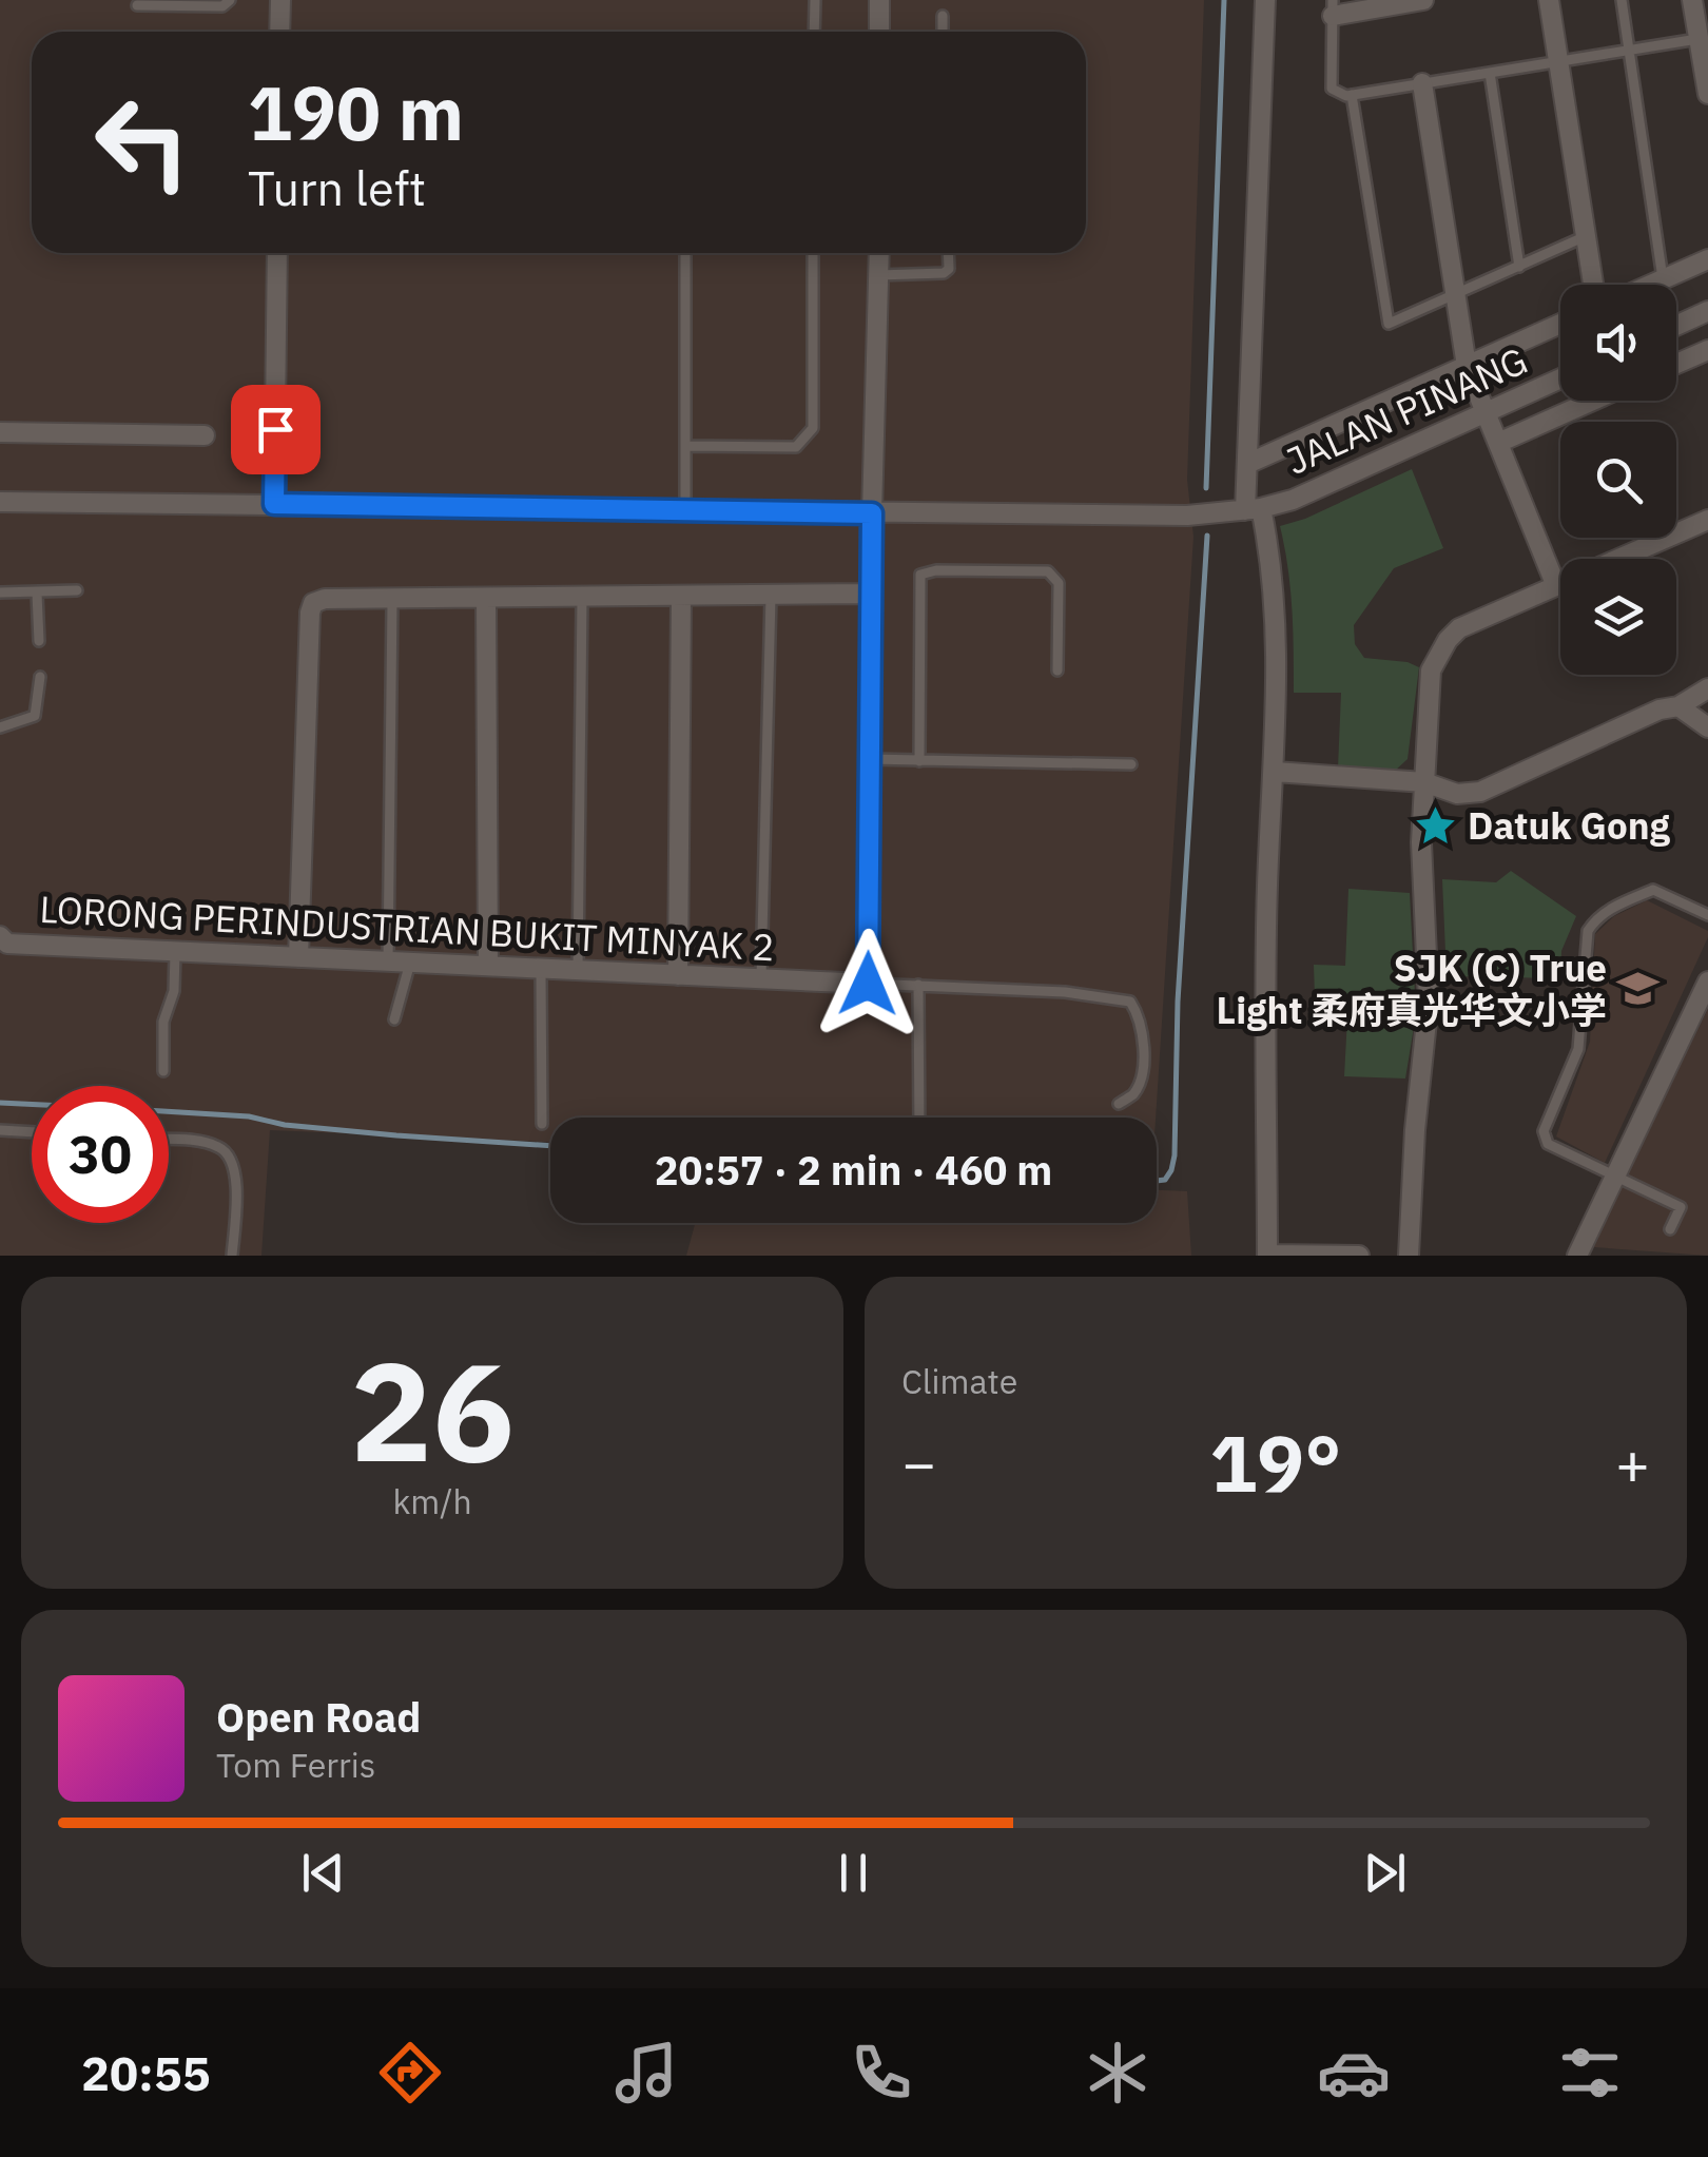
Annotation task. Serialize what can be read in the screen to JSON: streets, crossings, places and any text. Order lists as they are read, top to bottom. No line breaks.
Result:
{"streets":{"street":["JALAN PINANG","LORONG PERINDUSTRIAN BUKIT MINYAK 2"]},"places":{"place":["Datuk Gong"],"school or university":["SJK (C) True Light 柔府真光华文小学"]},"page":{"turn":["190 m","Turn left"],"limit":"30","trip":"20:57 · 2 min · 460 m","tile":[["26","km/h"],"Climate"],"heat":["−","19°","+"],"song":["Open Road","Tom Ferris"],"tabs":"20:55"}}
